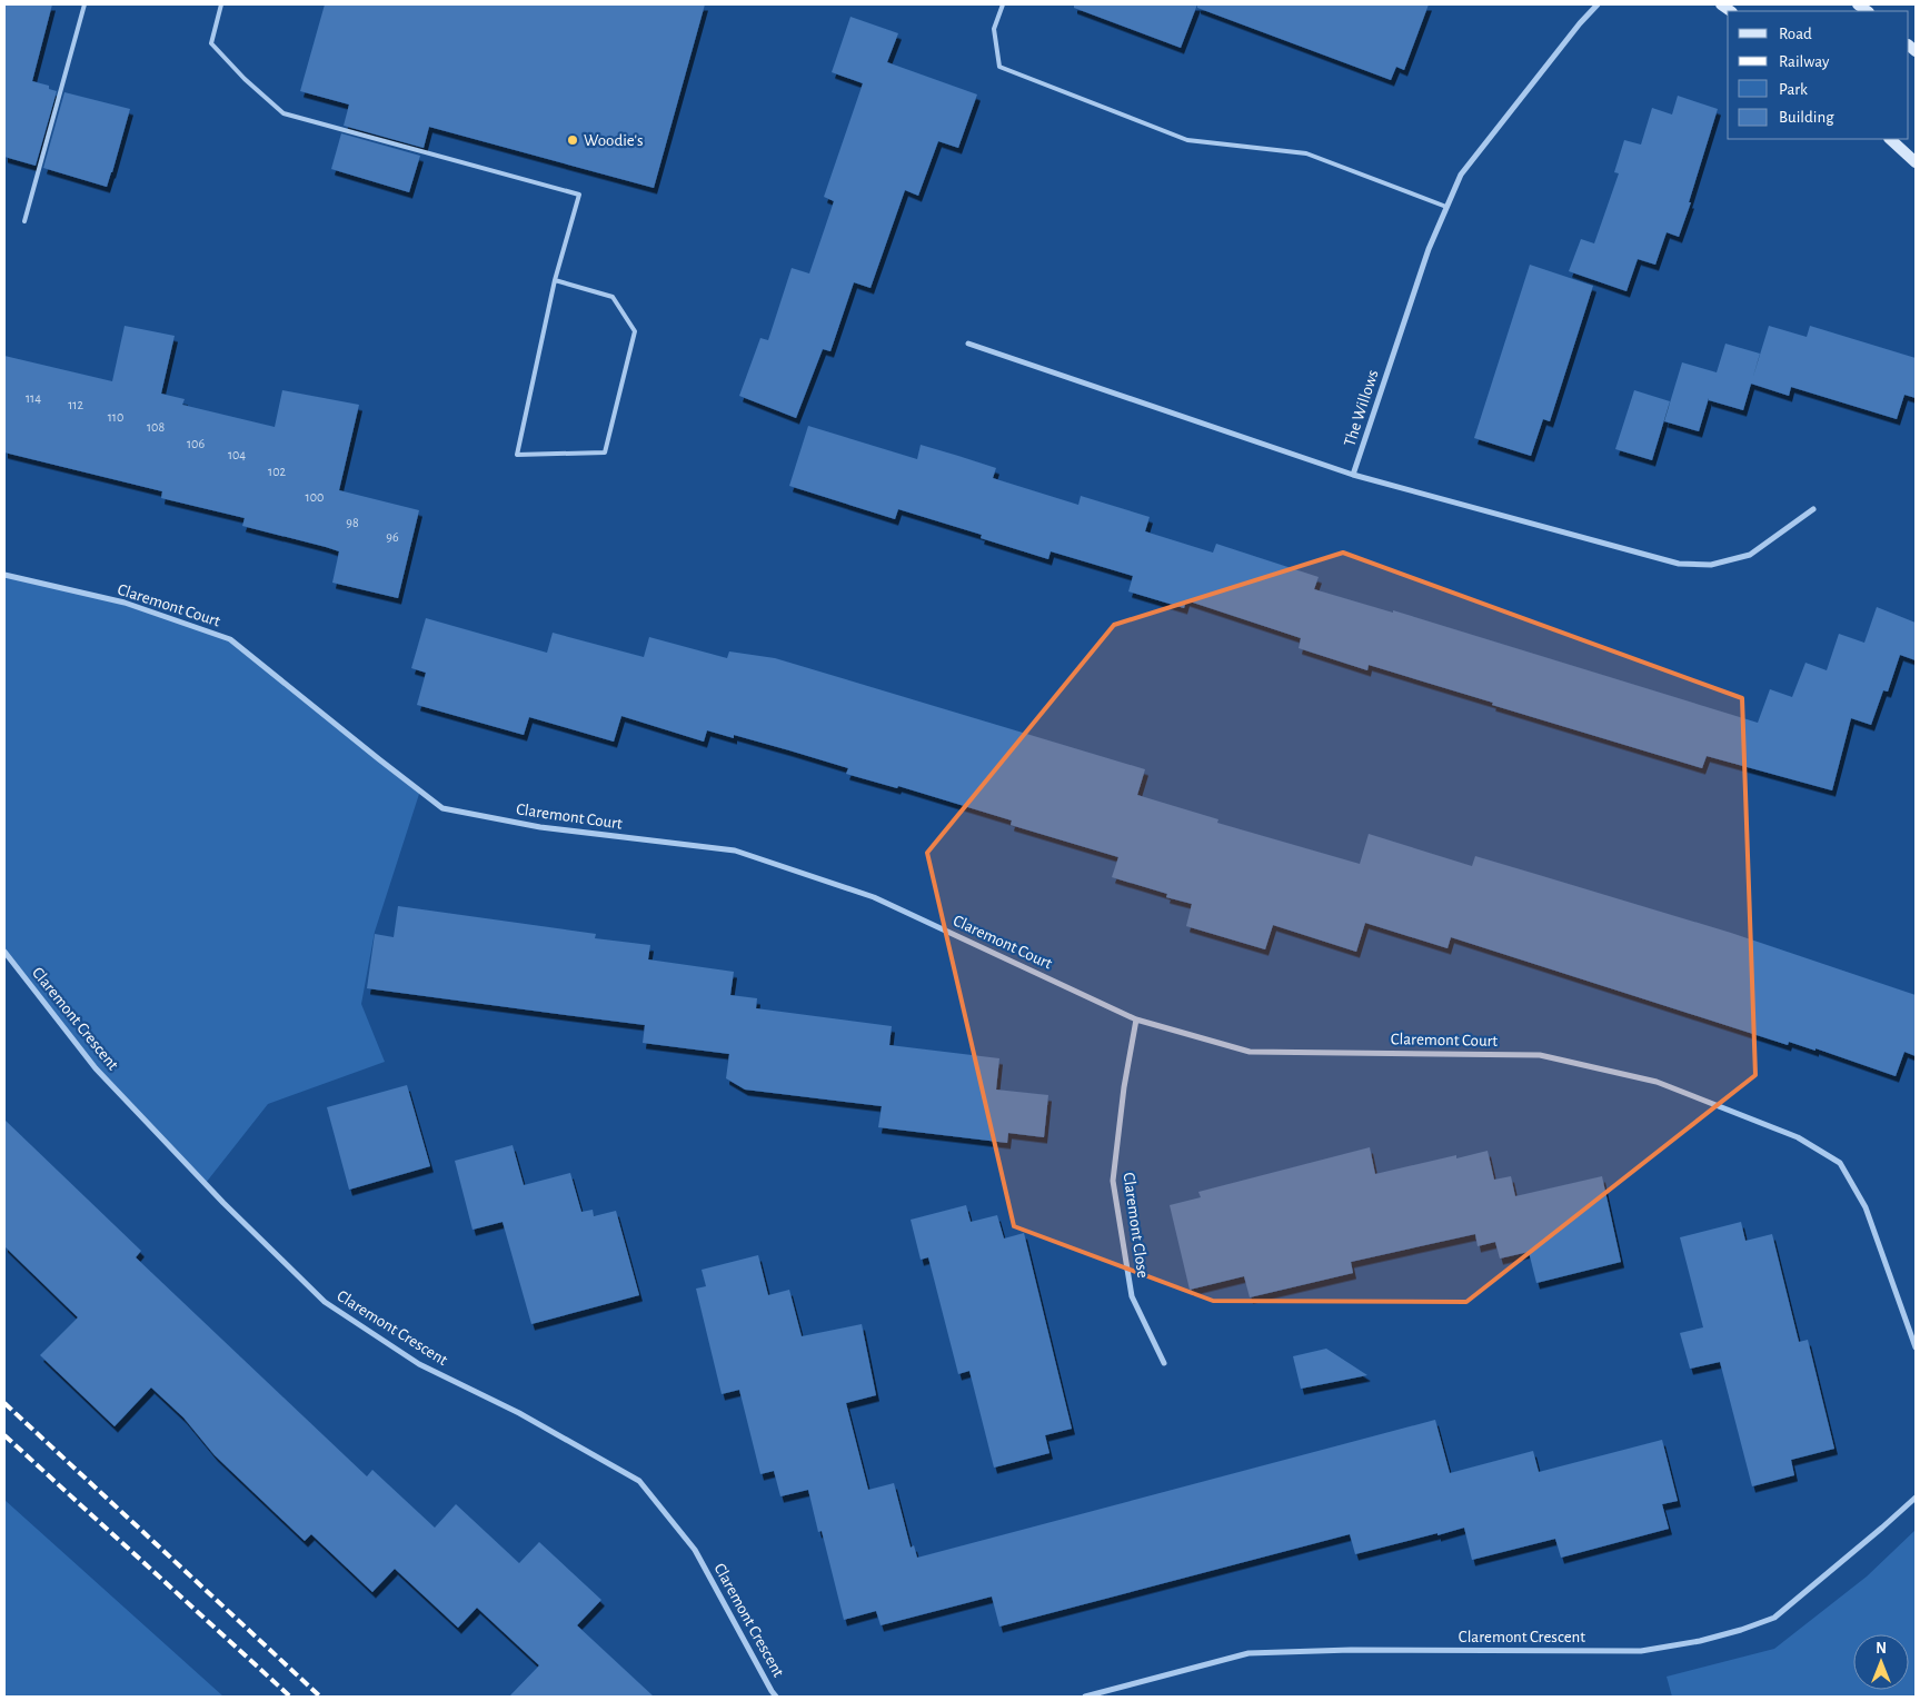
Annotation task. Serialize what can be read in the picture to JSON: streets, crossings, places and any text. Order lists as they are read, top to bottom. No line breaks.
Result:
{"streets":{"street":["The Willows","Claremont Court","Claremont Crescent","Claremont Close"]},"crossings":[["Claremont Court","Claremont Close"]],"places":["Woodie's"],"house_numbers":["114","112","110","108","106","104","102","100","98","96"],"legend":["Road","Railway","Park","Building"],"north":"top"}
